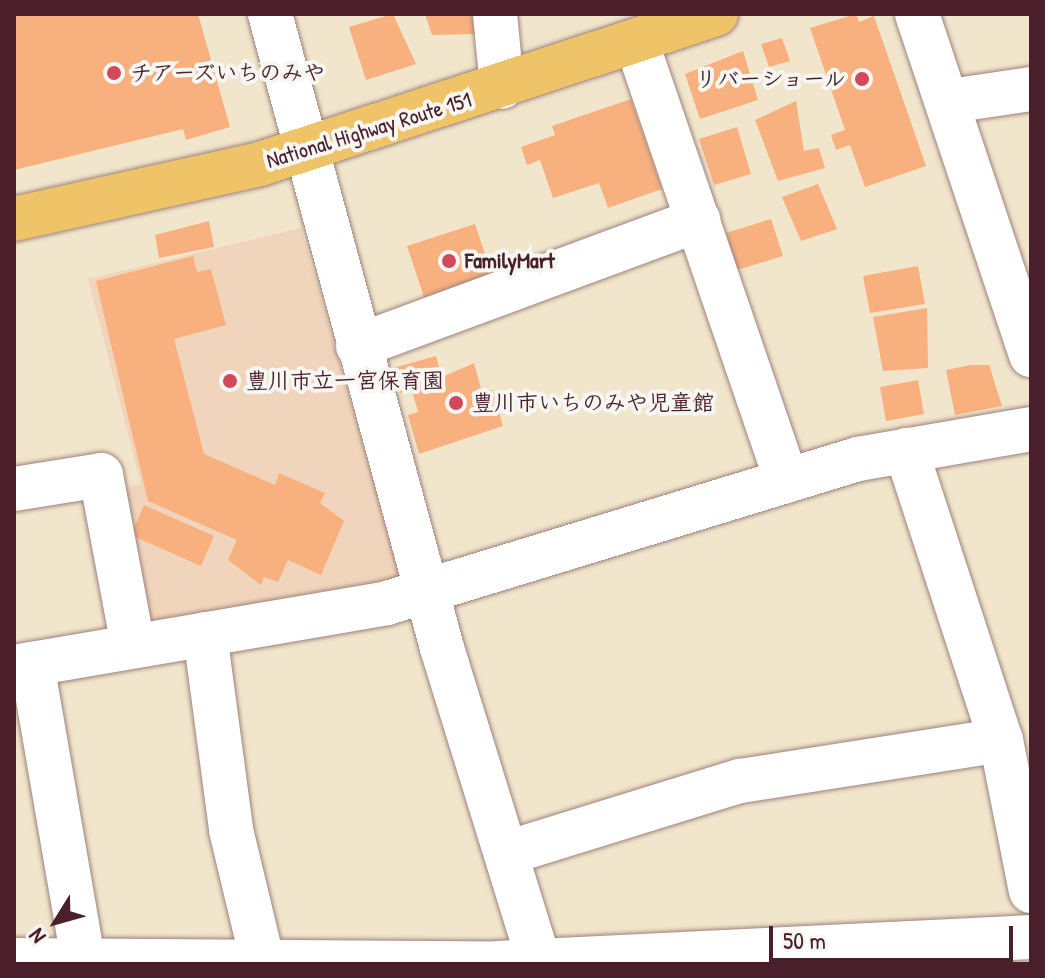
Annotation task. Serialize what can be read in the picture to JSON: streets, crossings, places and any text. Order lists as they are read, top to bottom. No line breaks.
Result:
{"streets":{"highway":["National Highway Route 151"]},"places":["チアーズいちのみや","リバーショール","FamilyMart","豊川市立一宮保育園","豊川市いちのみや児童館"],"scale_bar":"50 m","north":"bottom left"}
